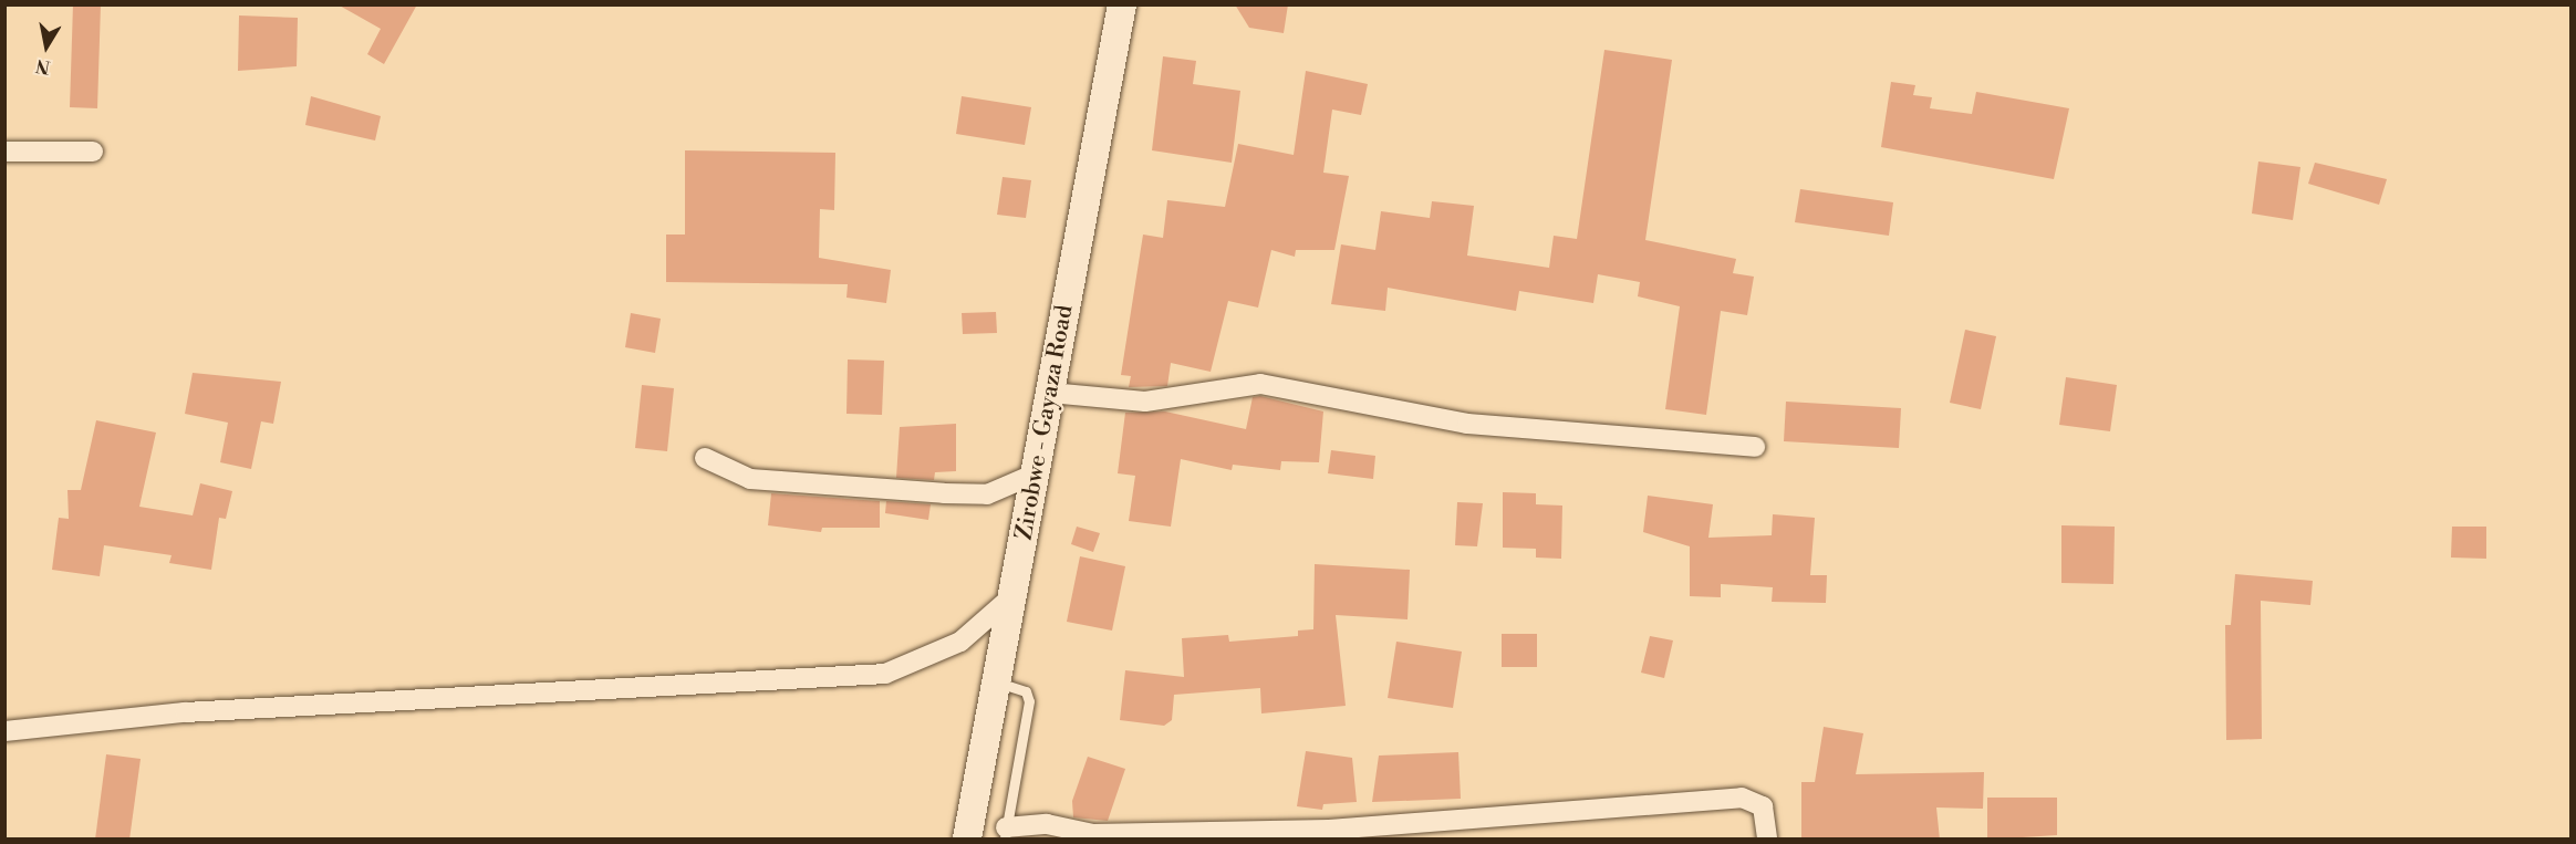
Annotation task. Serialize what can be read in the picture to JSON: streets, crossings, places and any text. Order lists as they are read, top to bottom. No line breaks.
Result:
{"streets":{"street":["Zirobwe - Gayaza Road"]},"north":"bottom"}
